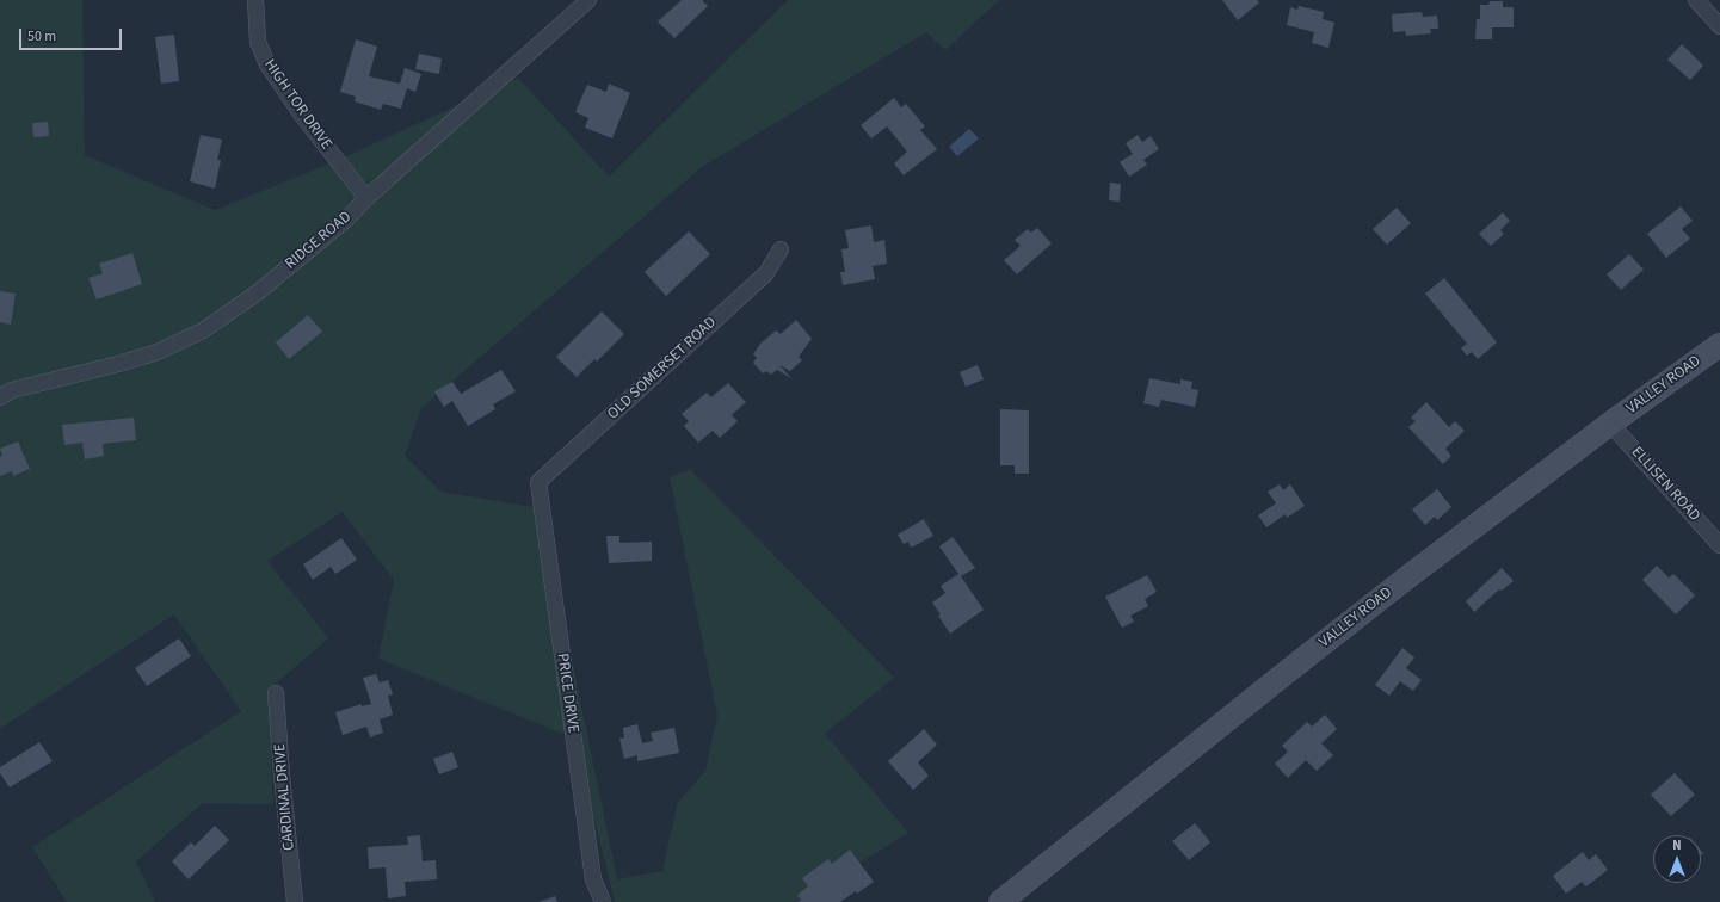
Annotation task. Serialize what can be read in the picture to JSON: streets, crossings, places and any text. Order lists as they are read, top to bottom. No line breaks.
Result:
{"streets":{"main road":["VALLEY ROAD"],"street":["HIGH TOR DRIVE","RIDGE ROAD","OLD SOMERSET ROAD","ELLISEN ROAD","PRICE DRIVE","CARDINAL DRIVE"]},"crossings":[["HIGH TOR DRIVE","RIDGE ROAD"],["OLD SOMERSET ROAD","PRICE DRIVE"],["VALLEY ROAD","ELLISEN ROAD"]],"scale_bar":"50 m","north":"top"}
